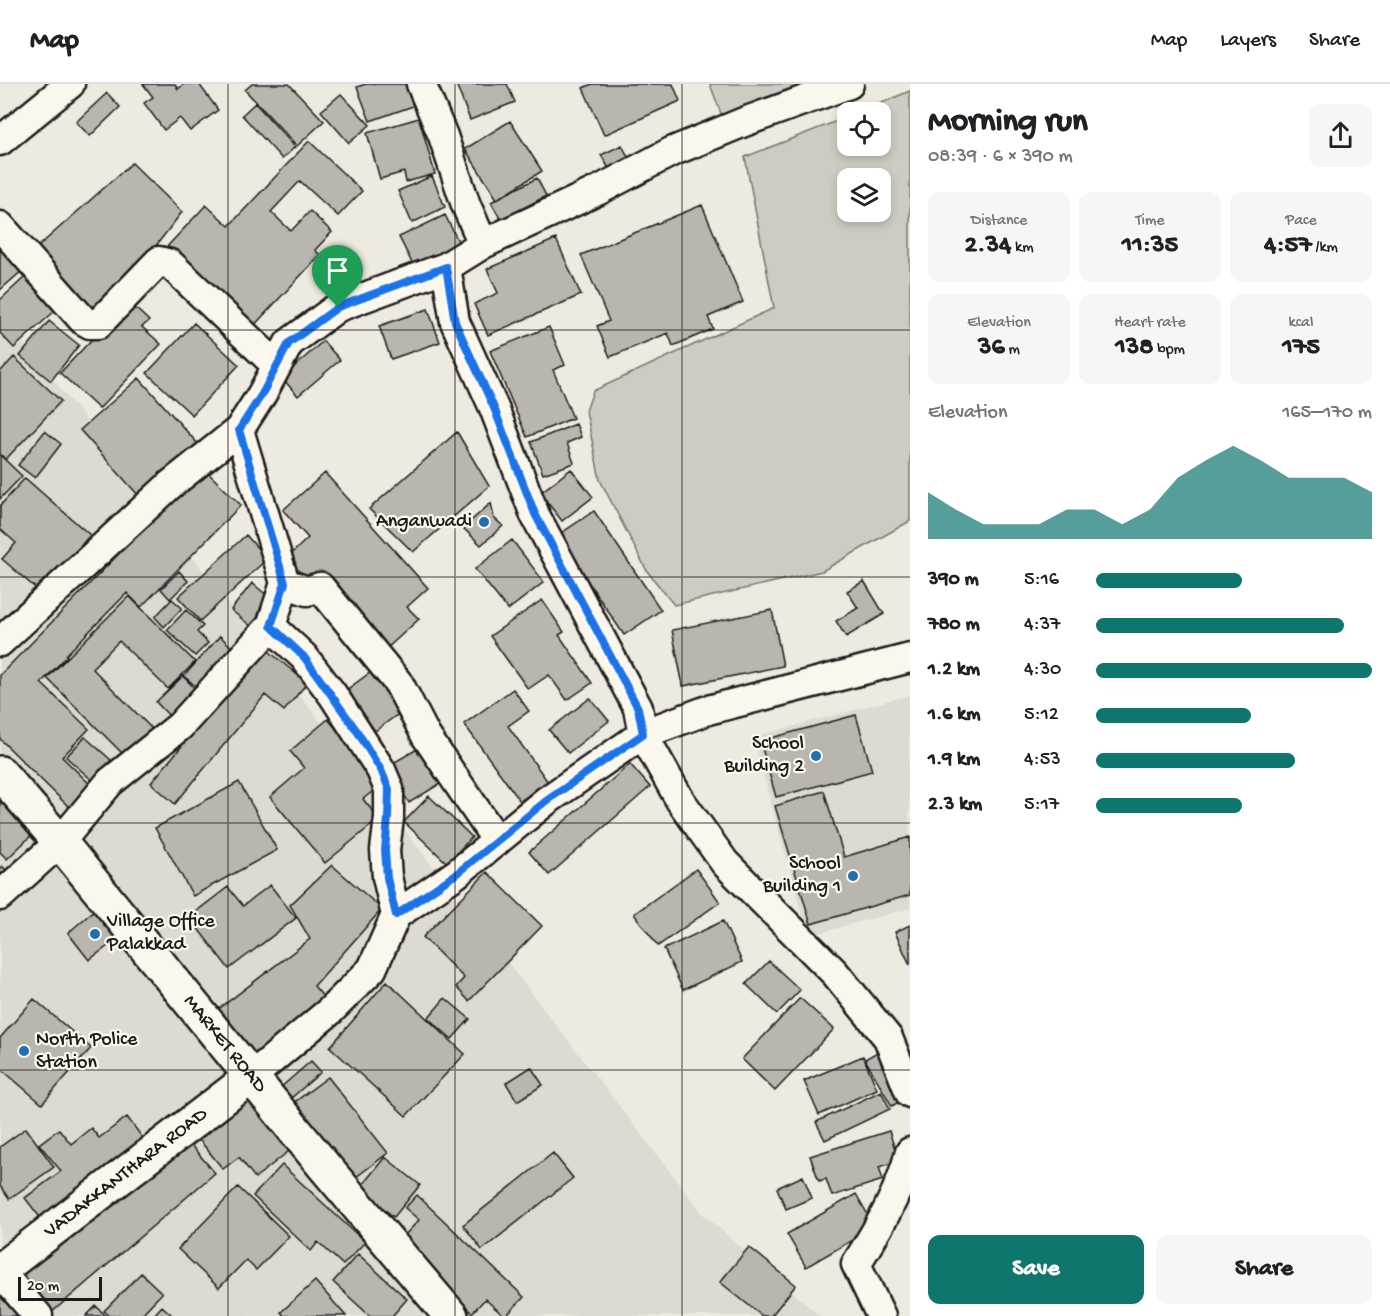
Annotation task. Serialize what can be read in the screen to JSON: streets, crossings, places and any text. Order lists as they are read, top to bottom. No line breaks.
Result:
{"streets":{"main road":["MARKET ROAD","VADAKKANTHARA ROAD"]},"crossings":[["MARKET ROAD","VADAKKANTHARA ROAD"]],"places":["Anganwadi","School Building 2","School Building 1","Village Office Palakkad","North Police Station"],"scale_bar":"20 m","page":{"header":"Map","nav":["Map","Layers","Share"],"heading":["Morning run","08:39 · 6 × 390 m"],"stats":[["Distance","2.34 km"],["Time","11:35"],["Pace","4:57 /km"],["Elevation","36 m"],["Heart rate","138 bpm"],["kcal","175"]],"chart":["Elevation","165–170 m"],"list":[{"name":"390 m","note":"5:16"},{"name":"780 m","note":"4:37"},{"name":"1.2 km","note":"4:30"},{"name":"1.6 km","note":"5:12"},{"name":"1.9 km","note":"4:53"},{"name":"2.3 km","note":"5:17"}],"buttons":["Save","Share"],"scale":"20 m"}}
